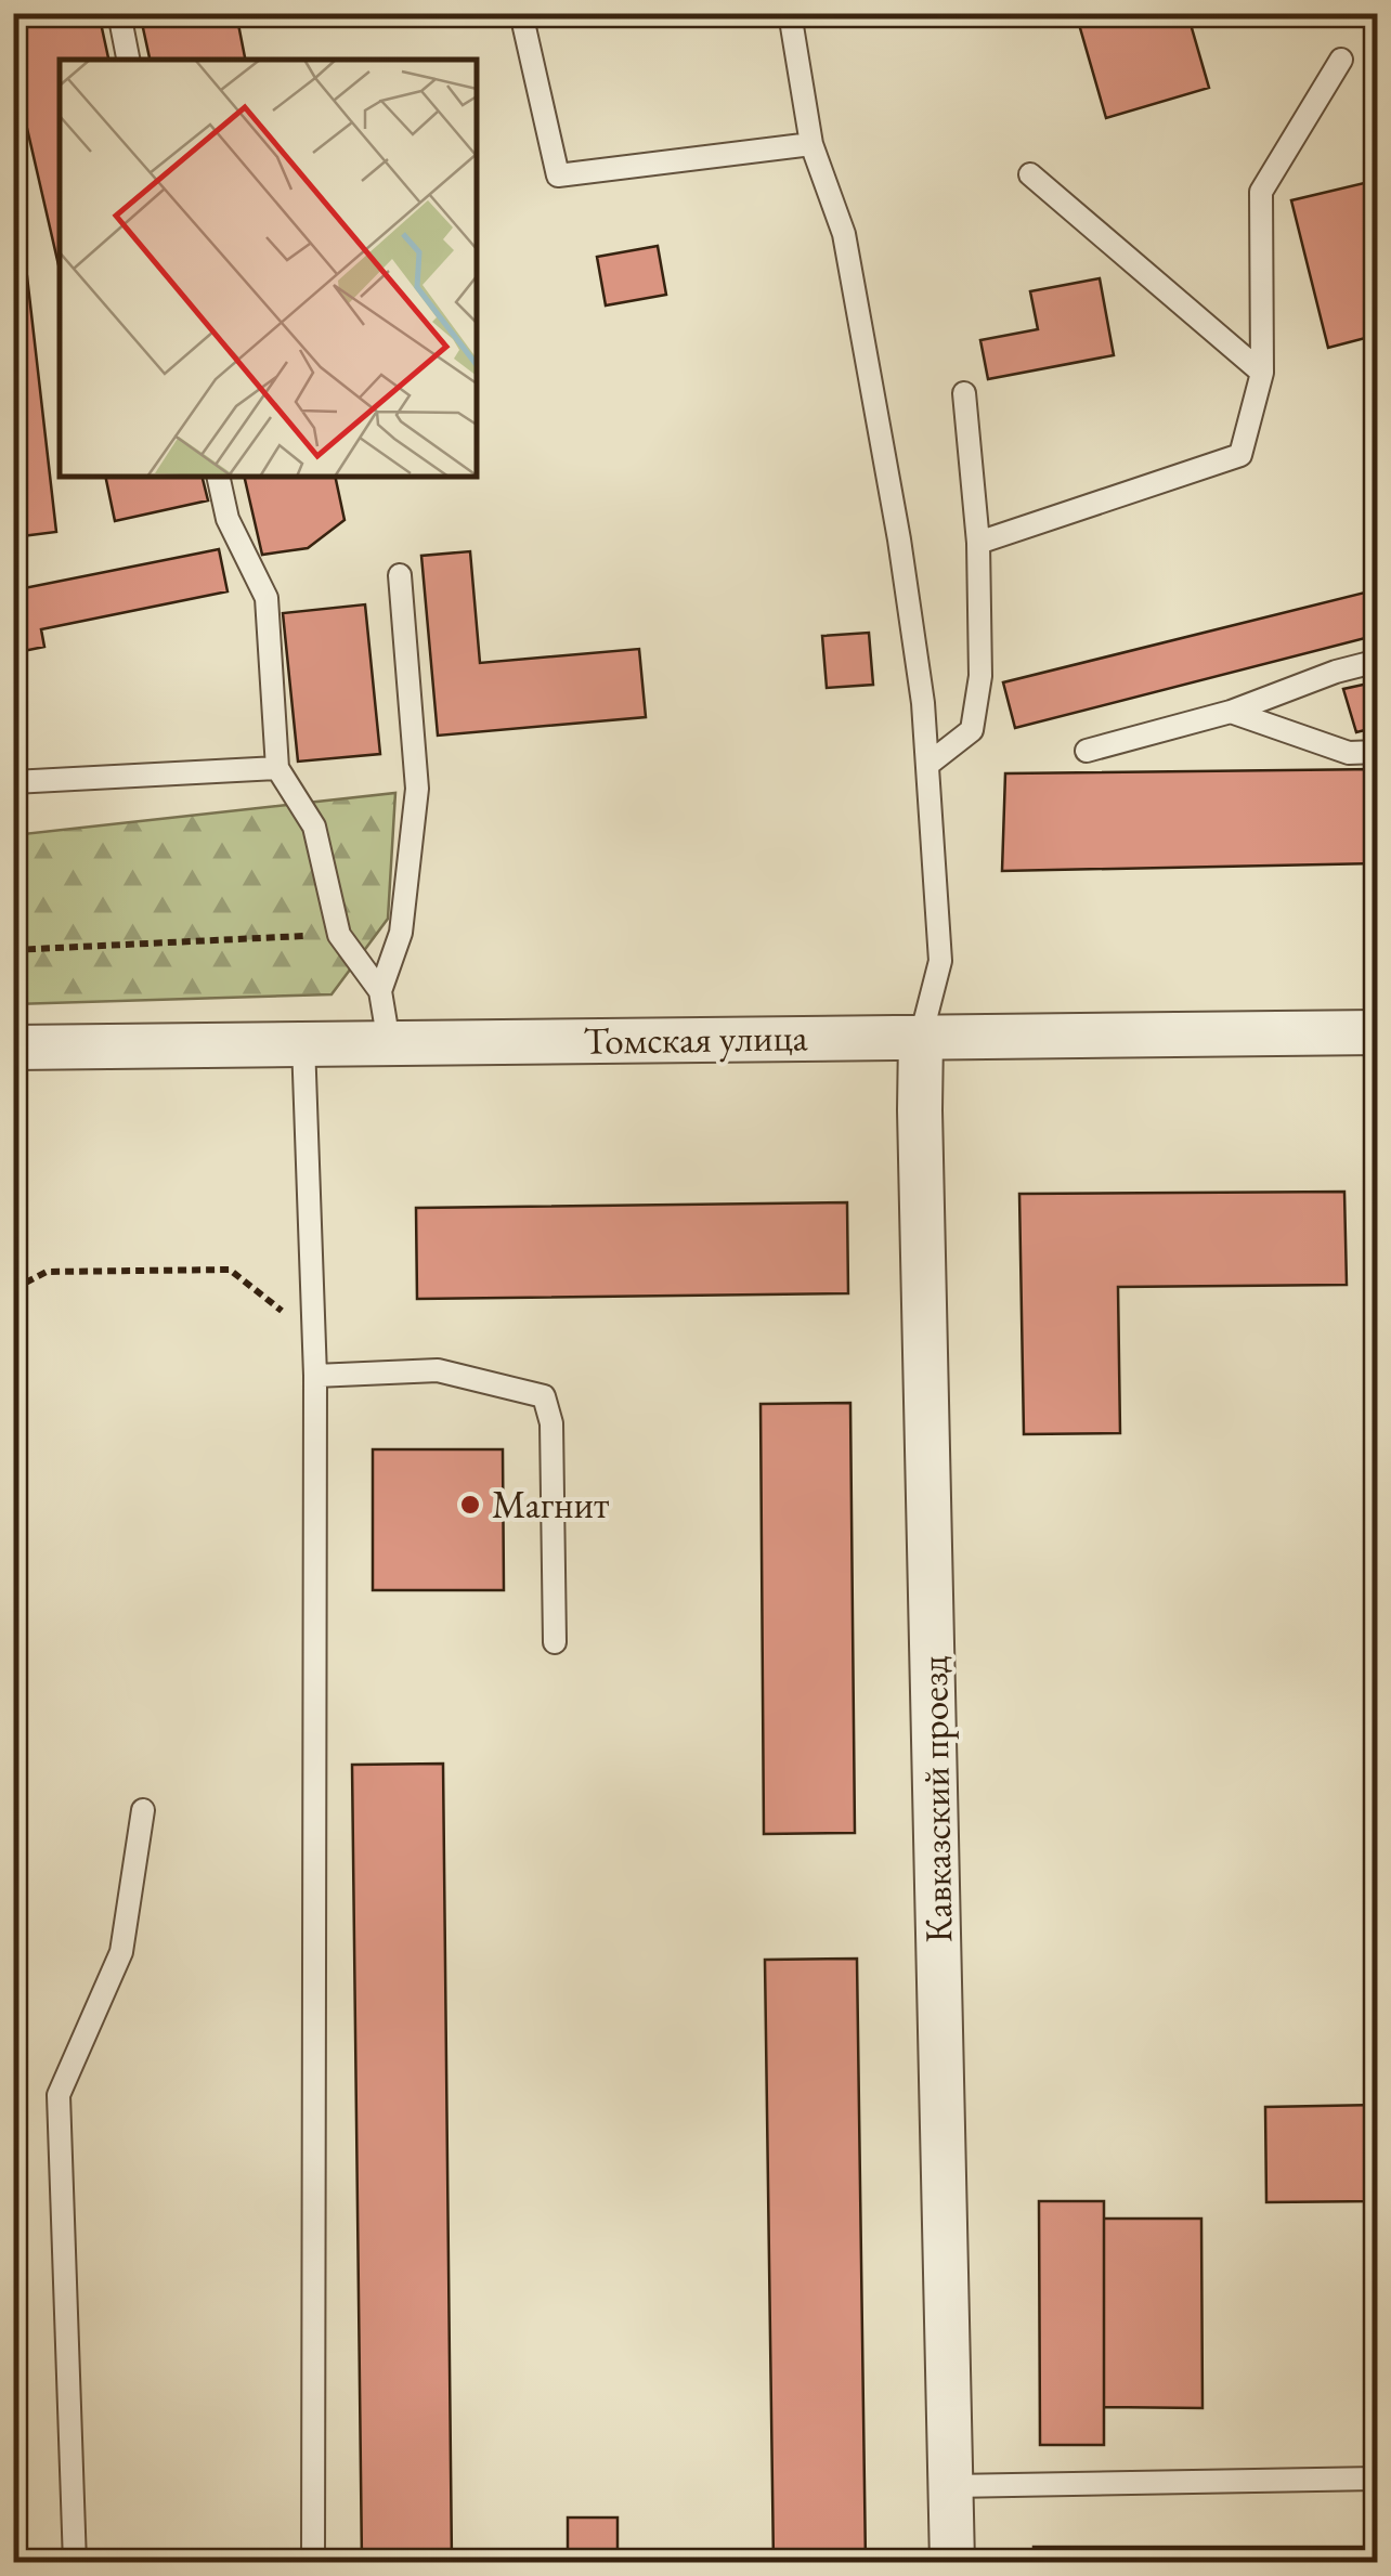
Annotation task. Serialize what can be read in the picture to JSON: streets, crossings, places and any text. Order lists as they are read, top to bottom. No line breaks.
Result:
{"streets":{"street":["Томская улица","Кавказский проезд"]},"crossings":[["Томская улица","Кавказский проезд"]],"places":["Магнит"]}
